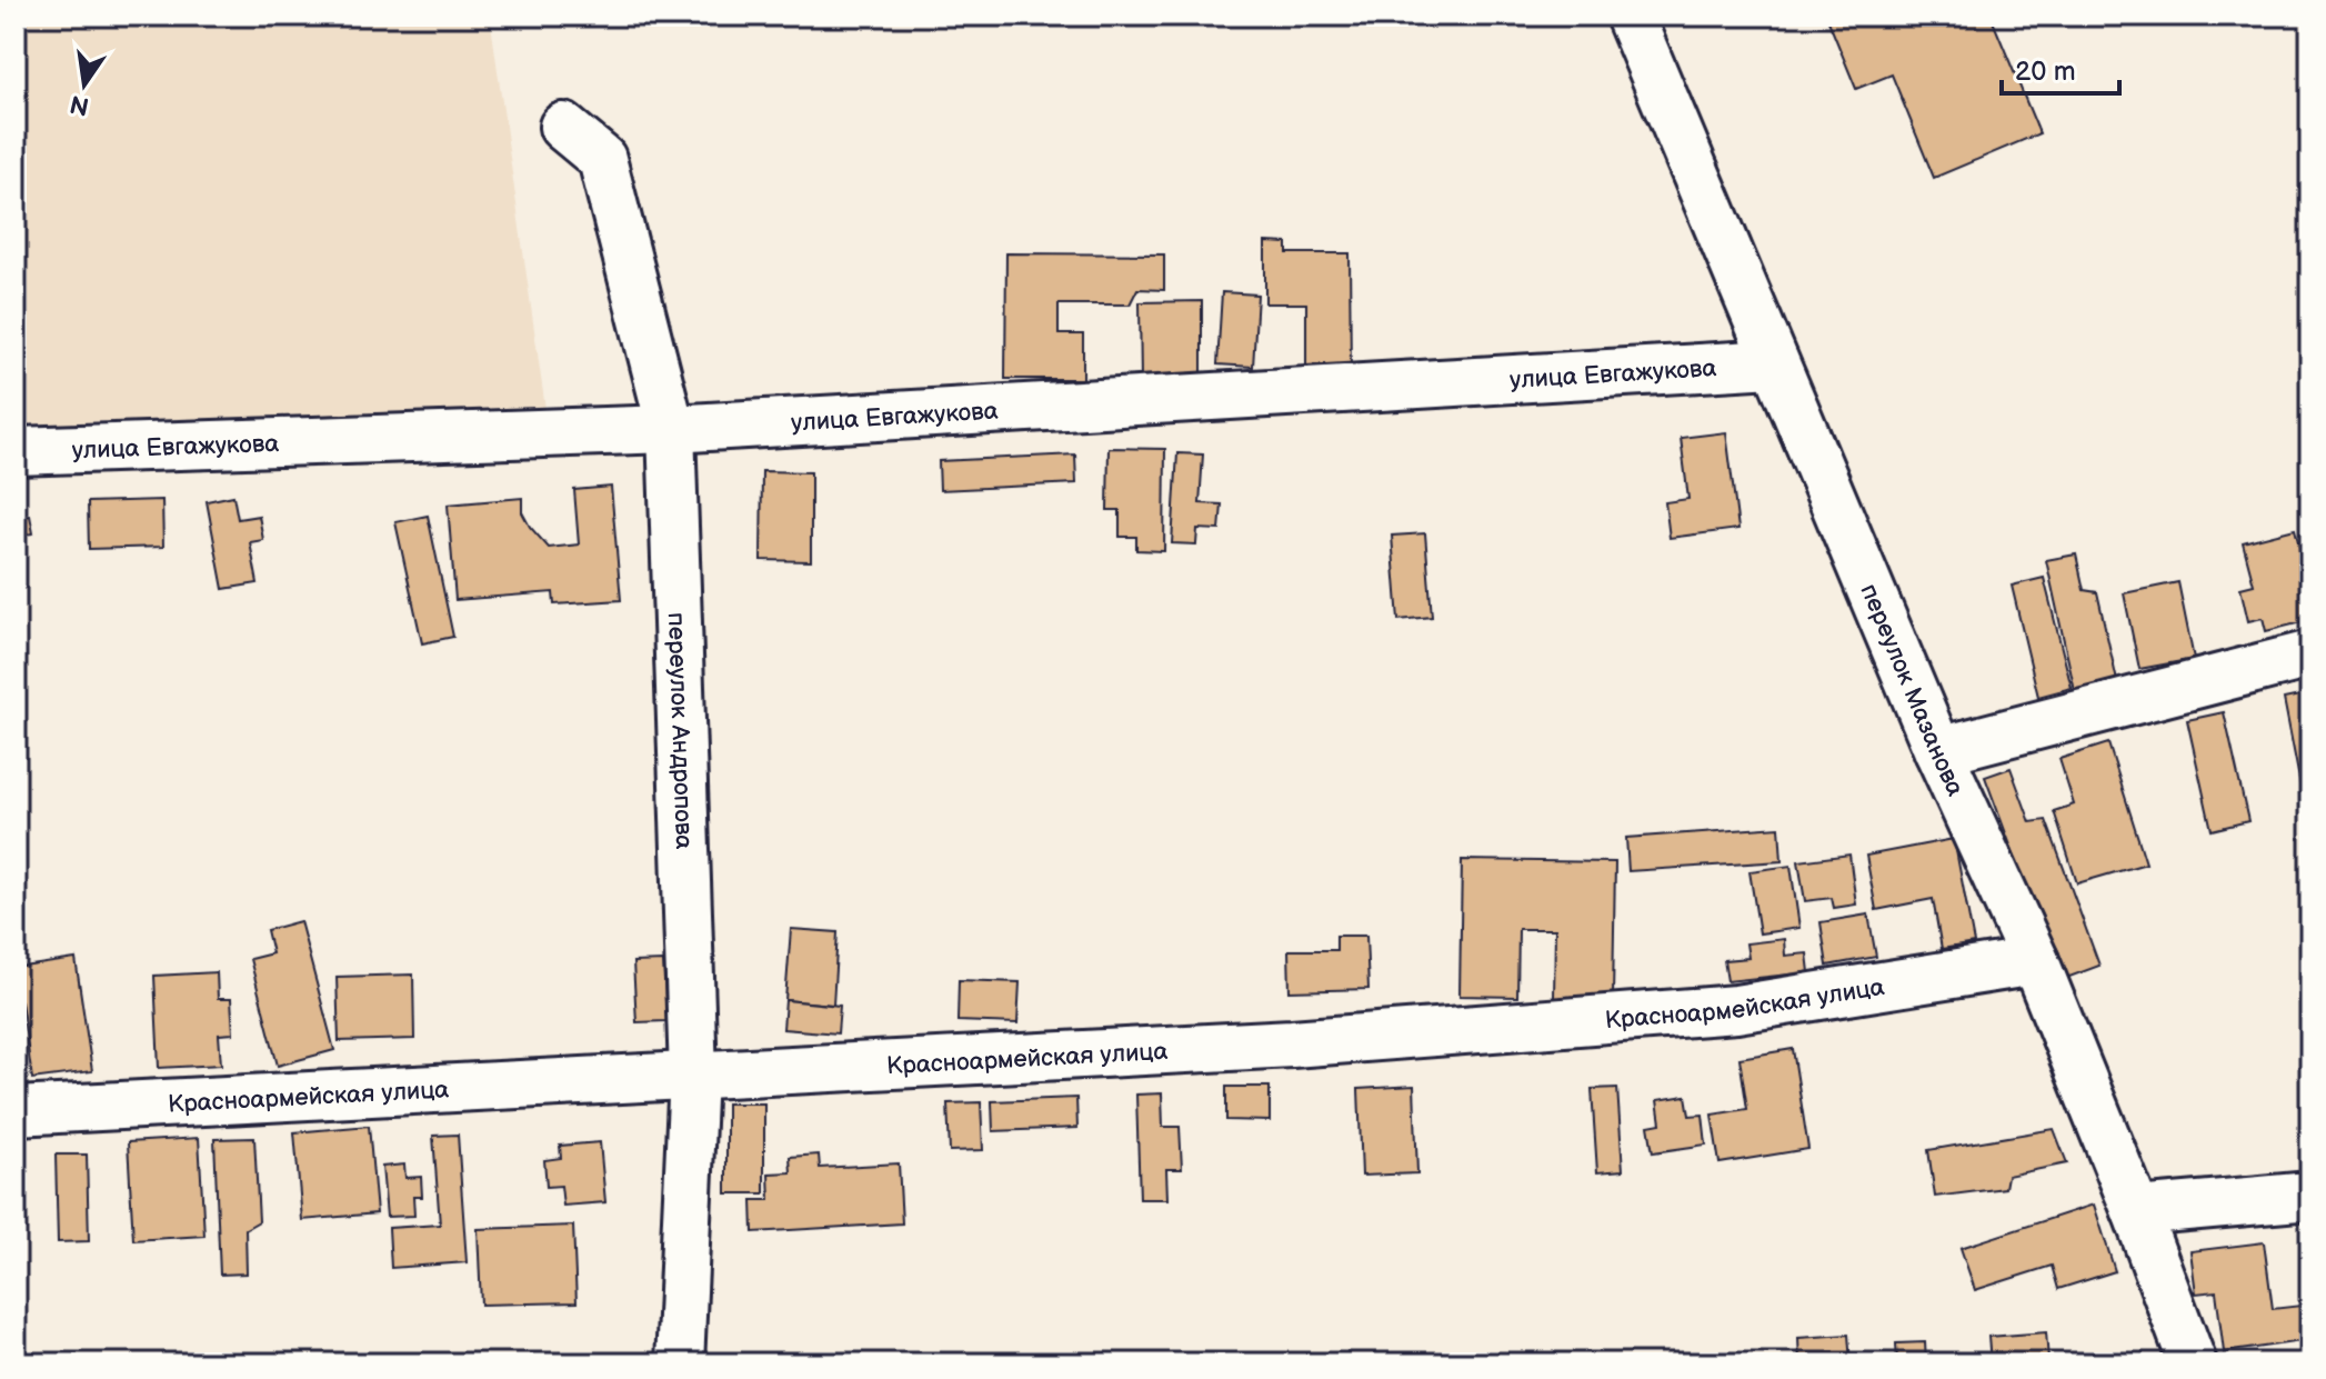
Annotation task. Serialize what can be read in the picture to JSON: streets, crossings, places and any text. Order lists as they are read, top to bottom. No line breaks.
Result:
{"streets":{"street":["улица Евгажукова","переулок Мазанова","переулок Андропова","Красноармейская улица"]},"crossings":[["улица Евгажукова","переулок Мазанова"],["улица Евгажукова","переулок Андропова"],["переулок Мазанова","Красноармейская улица"],["переулок Андропова","Красноармейская улица"]],"scale_bar":"20 m","north":"bottom"}
